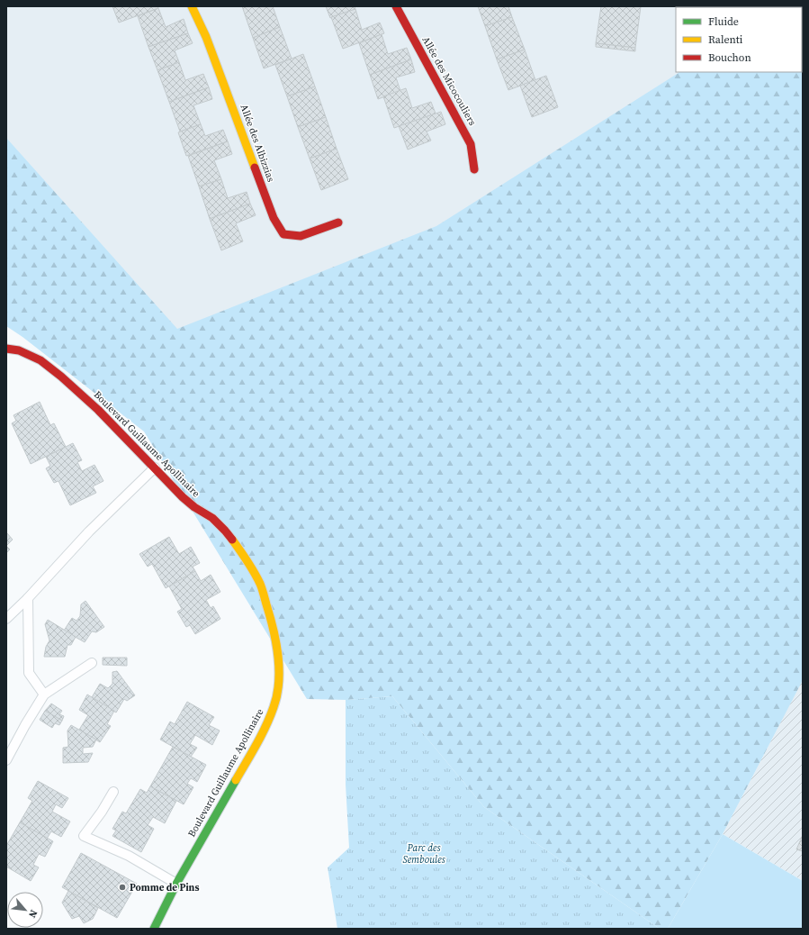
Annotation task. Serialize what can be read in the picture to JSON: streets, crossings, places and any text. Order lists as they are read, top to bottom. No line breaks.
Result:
{"streets":{"street":["Allée des Micocouliers","Allée des Albizzias","Boulevard Guillaume Apollinaire"]},"parks":["Parc des Semboules"],"places":["Pomme de Pins"],"legend":["Fluide","Ralenti","Bouchon"],"north":"bottom right"}
